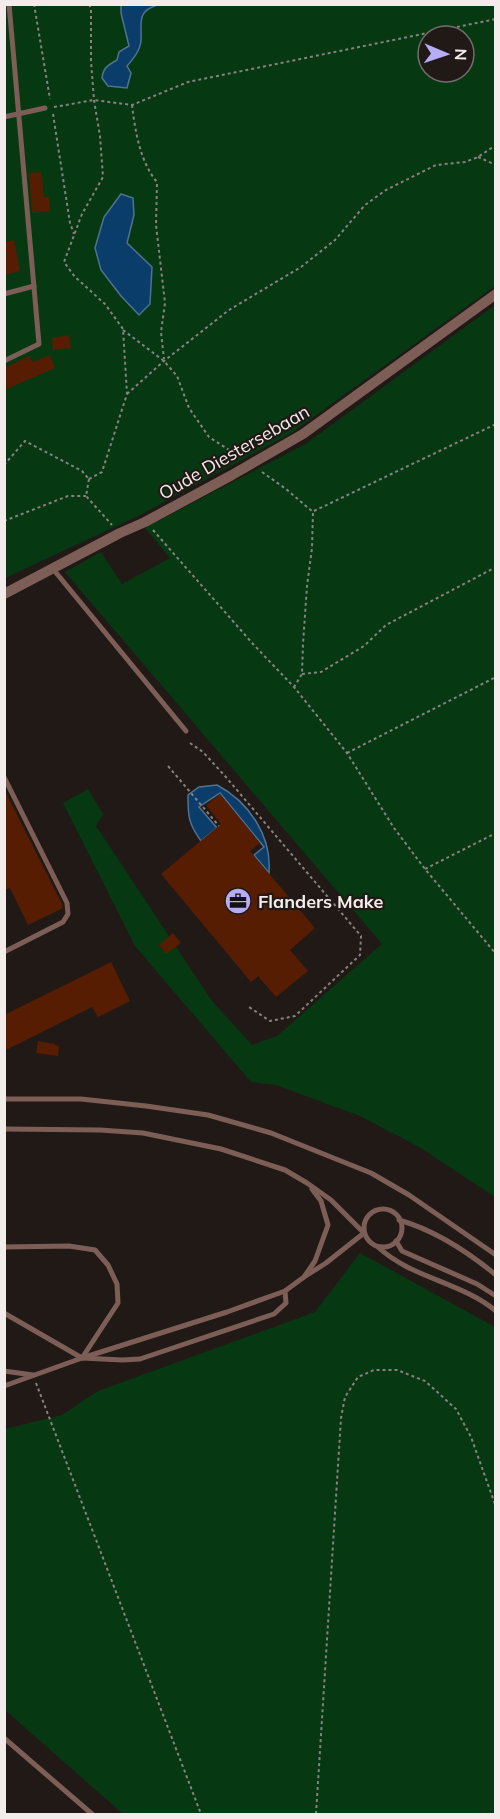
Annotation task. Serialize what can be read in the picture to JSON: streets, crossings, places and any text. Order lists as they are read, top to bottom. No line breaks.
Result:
{"streets":{"street":["Oude Diestersebaan"]},"places":{"office":["Flanders Make"]},"north":"right"}
